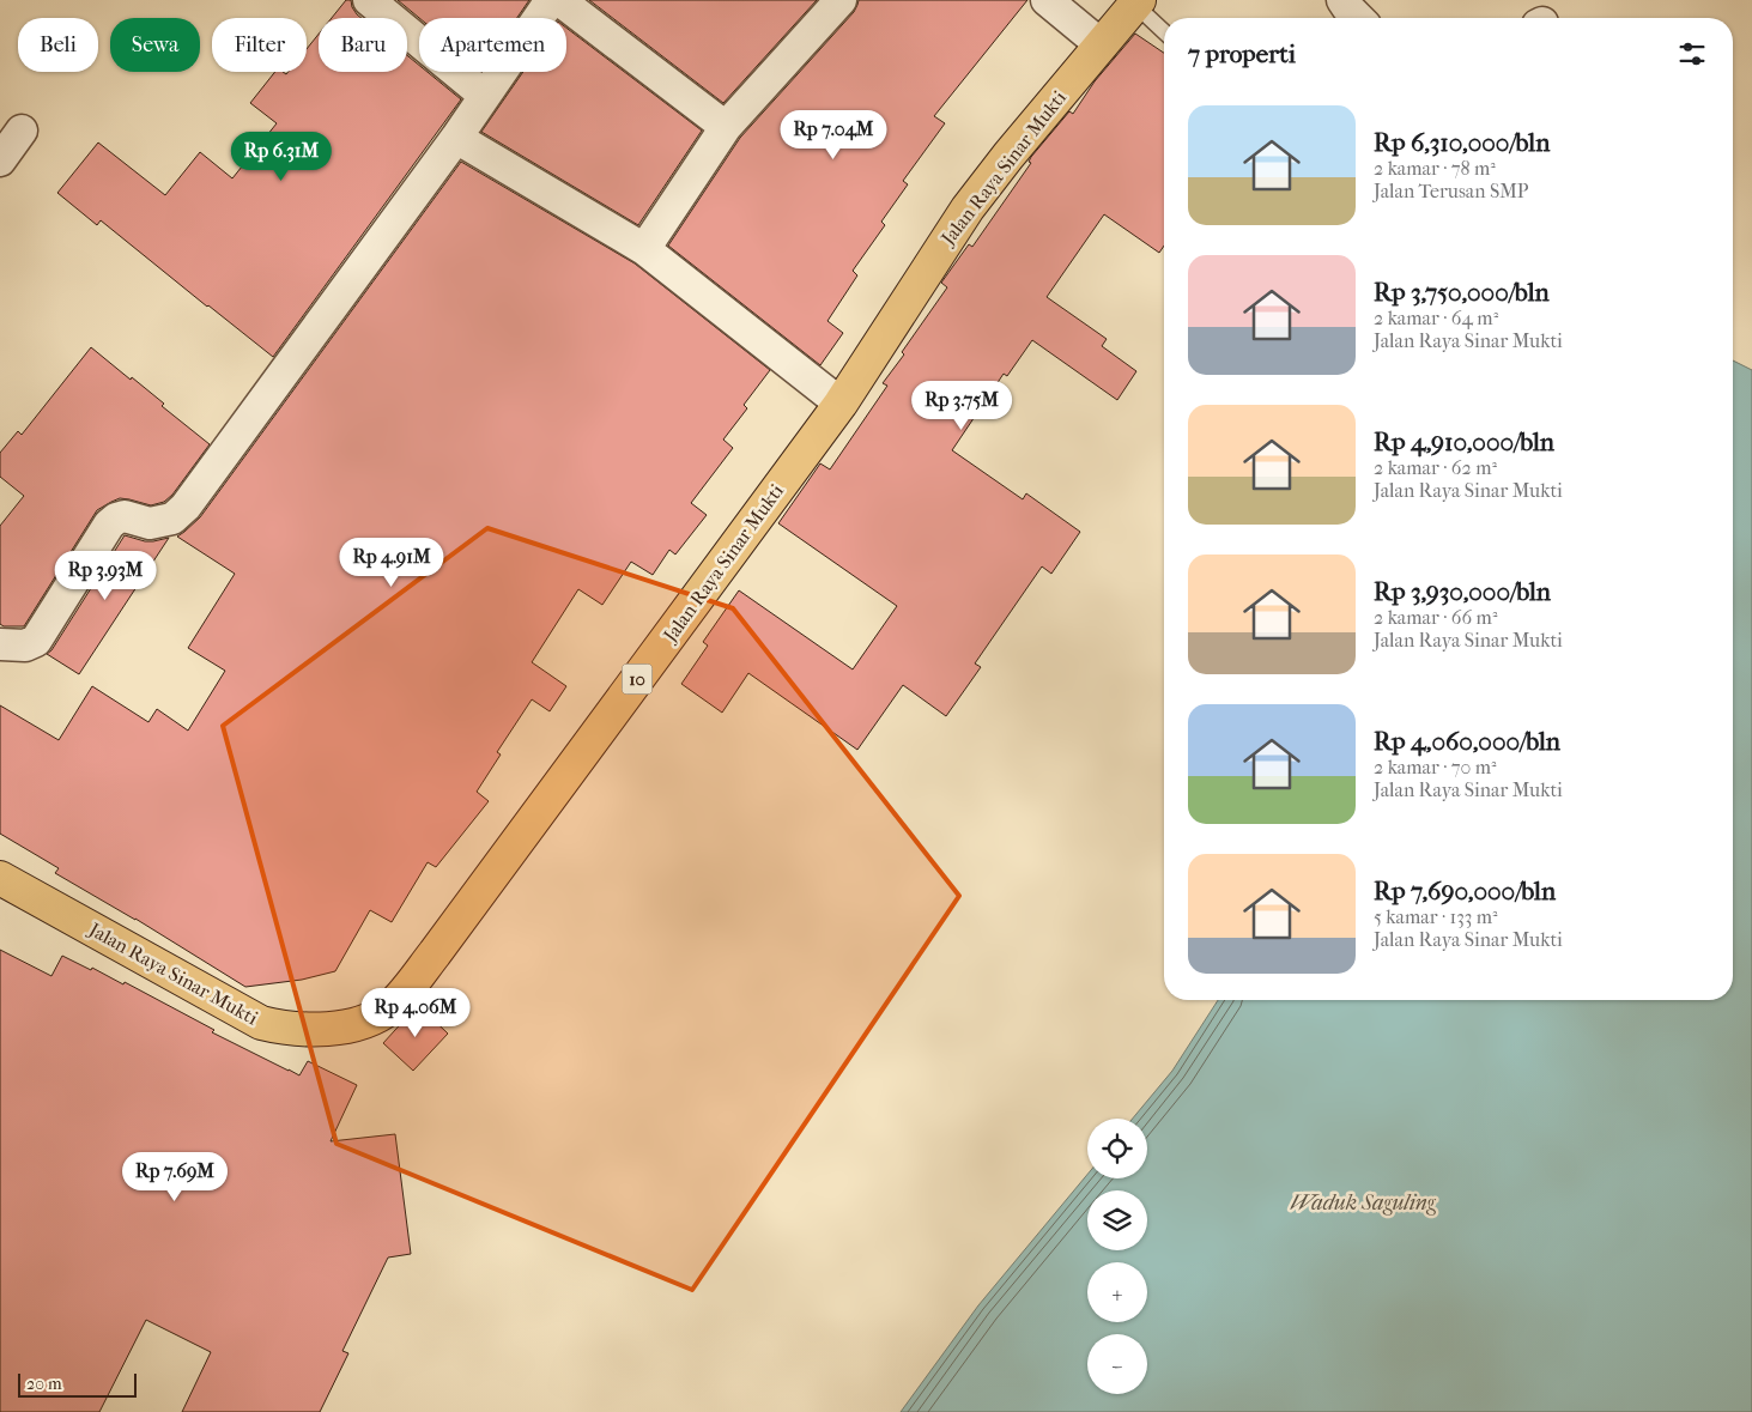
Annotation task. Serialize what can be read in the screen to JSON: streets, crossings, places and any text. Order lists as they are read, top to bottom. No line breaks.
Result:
{"streets":{"highway":["Jalan Raya Sinar Mukti","10"]},"water":["Waduk Saguling"],"scale_bar":"20 m","page":{"chip":["Beli","Sewa","Filter","Baru","Apartemen"],"heading":"7 properti","list":[{"name":"Rp 6,310,000/bln","note":"2 kamar · 78 m² · Jalan Terusan SMP"},{"name":"Rp 3,750,000/bln","note":"2 kamar · 64 m² · Jalan Raya Sinar Mukti"},{"name":"Rp 4,910,000/bln","note":"2 kamar · 62 m² · Jalan Raya Sinar Mukti"},{"name":"Rp 3,930,000/bln","note":"2 kamar · 66 m² · Jalan Raya Sinar Mukti"},{"name":"Rp 4,060,000/bln","note":"2 kamar · 70 m² · Jalan Raya Sinar Mukti"},{"name":"Rp 7,690,000/bln","note":"5 kamar · 133 m² · Jalan Raya Sinar Mukti"}],"price":["Rp 7.04M","Rp 6.31M","Rp 3.75M","Rp 4.91M","Rp 3.93M","Rp 4.06M","Rp 7.69M"],"map_buttons":["+","−"],"scale":"20 m"}}
